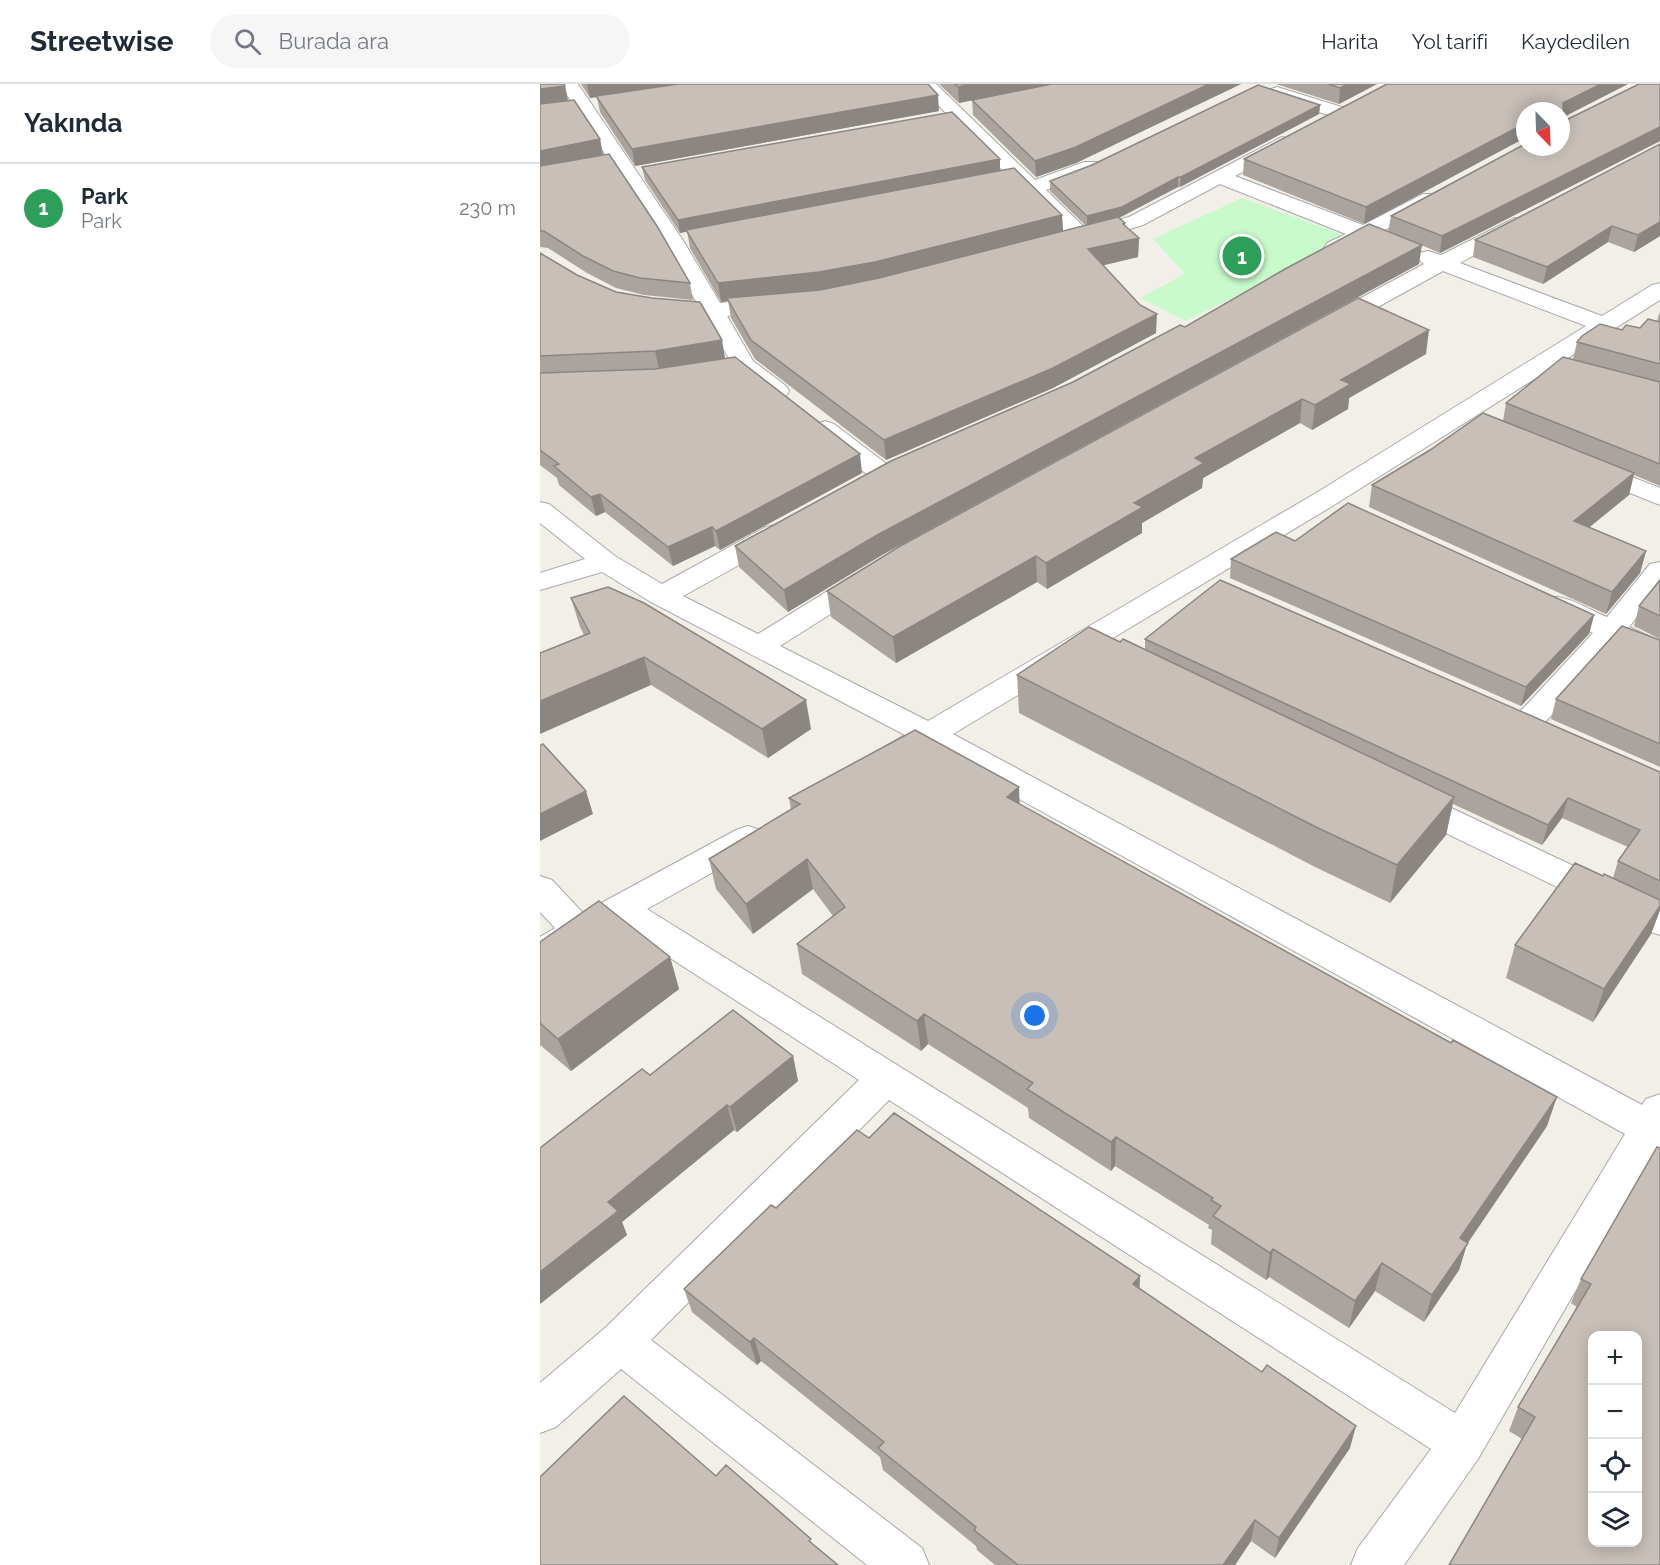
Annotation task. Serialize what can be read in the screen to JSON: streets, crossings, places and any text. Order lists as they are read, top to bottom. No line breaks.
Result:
{"north":"bottom right","page":{"header":"Streetwise","search":"Burada ara","nav":["Harita","Yol tarifi","Kaydedilen"],"heading":"Yakında","list":[{"mark":"1","name":"Park","note":"Park","value":"230 m"}],"pins":"1","map_buttons":["+","−"]}}
